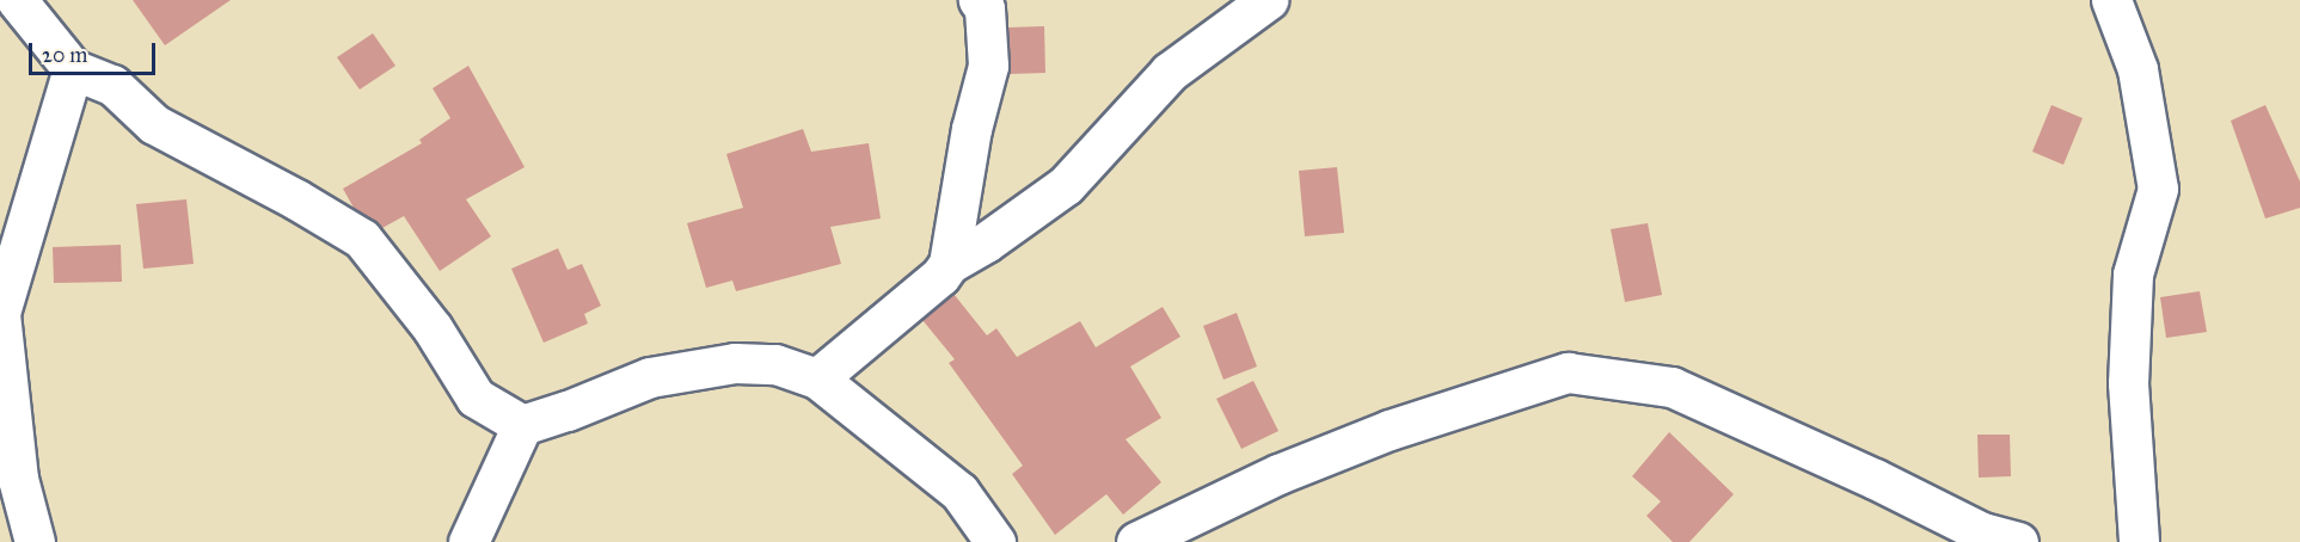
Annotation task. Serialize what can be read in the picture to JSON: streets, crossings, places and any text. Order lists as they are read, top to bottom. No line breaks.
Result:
{"scale_bar":"20 m"}
